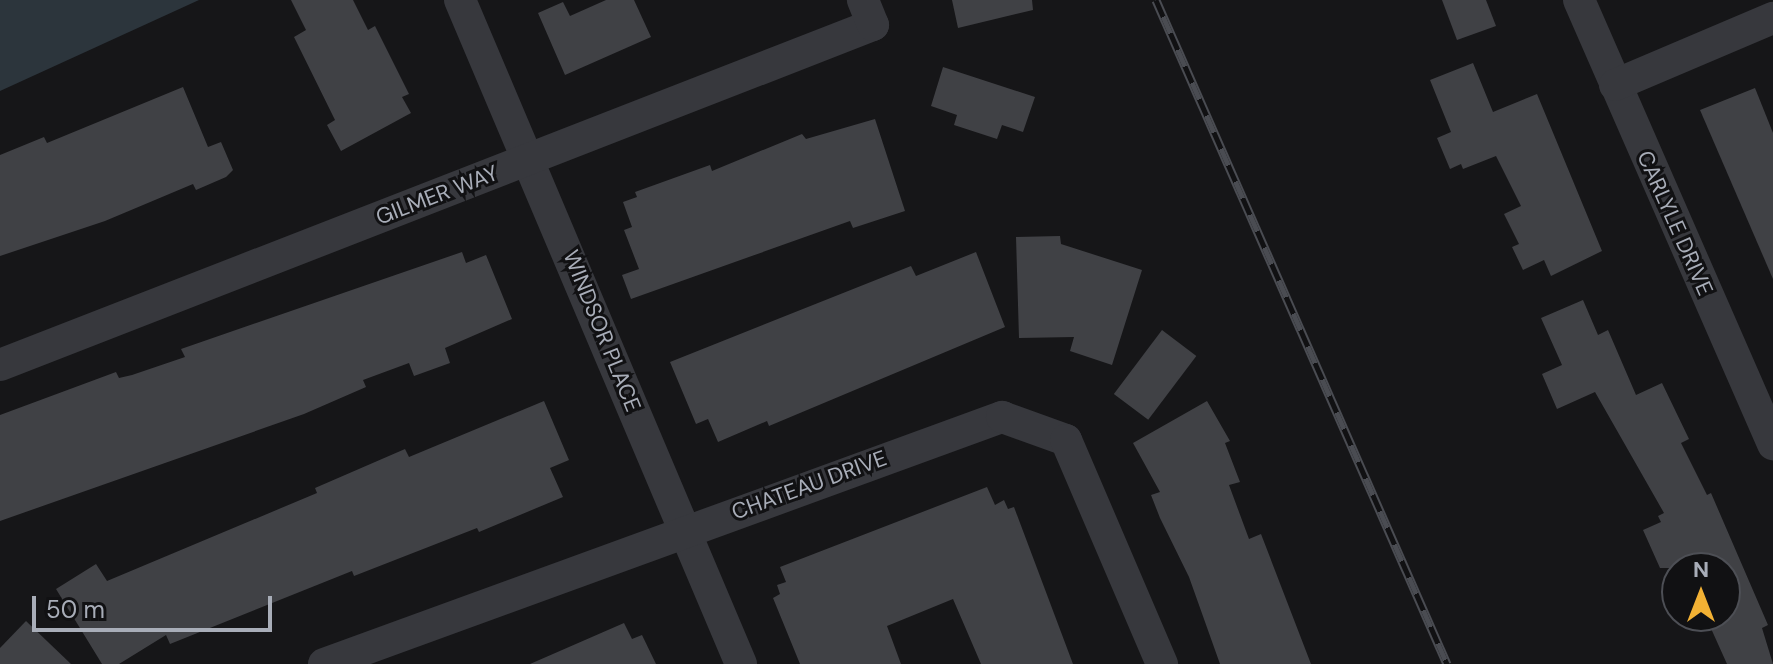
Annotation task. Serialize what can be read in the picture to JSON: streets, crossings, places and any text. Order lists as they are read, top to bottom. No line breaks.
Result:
{"streets":{"street":["GILMER WAY","CARLYLE DRIVE","WINDSOR PLACE","CHATEAU DRIVE"]},"crossings":[["GILMER WAY","WINDSOR PLACE"],["WINDSOR PLACE","CHATEAU DRIVE"]],"scale_bar":"50 m","north":"top"}
